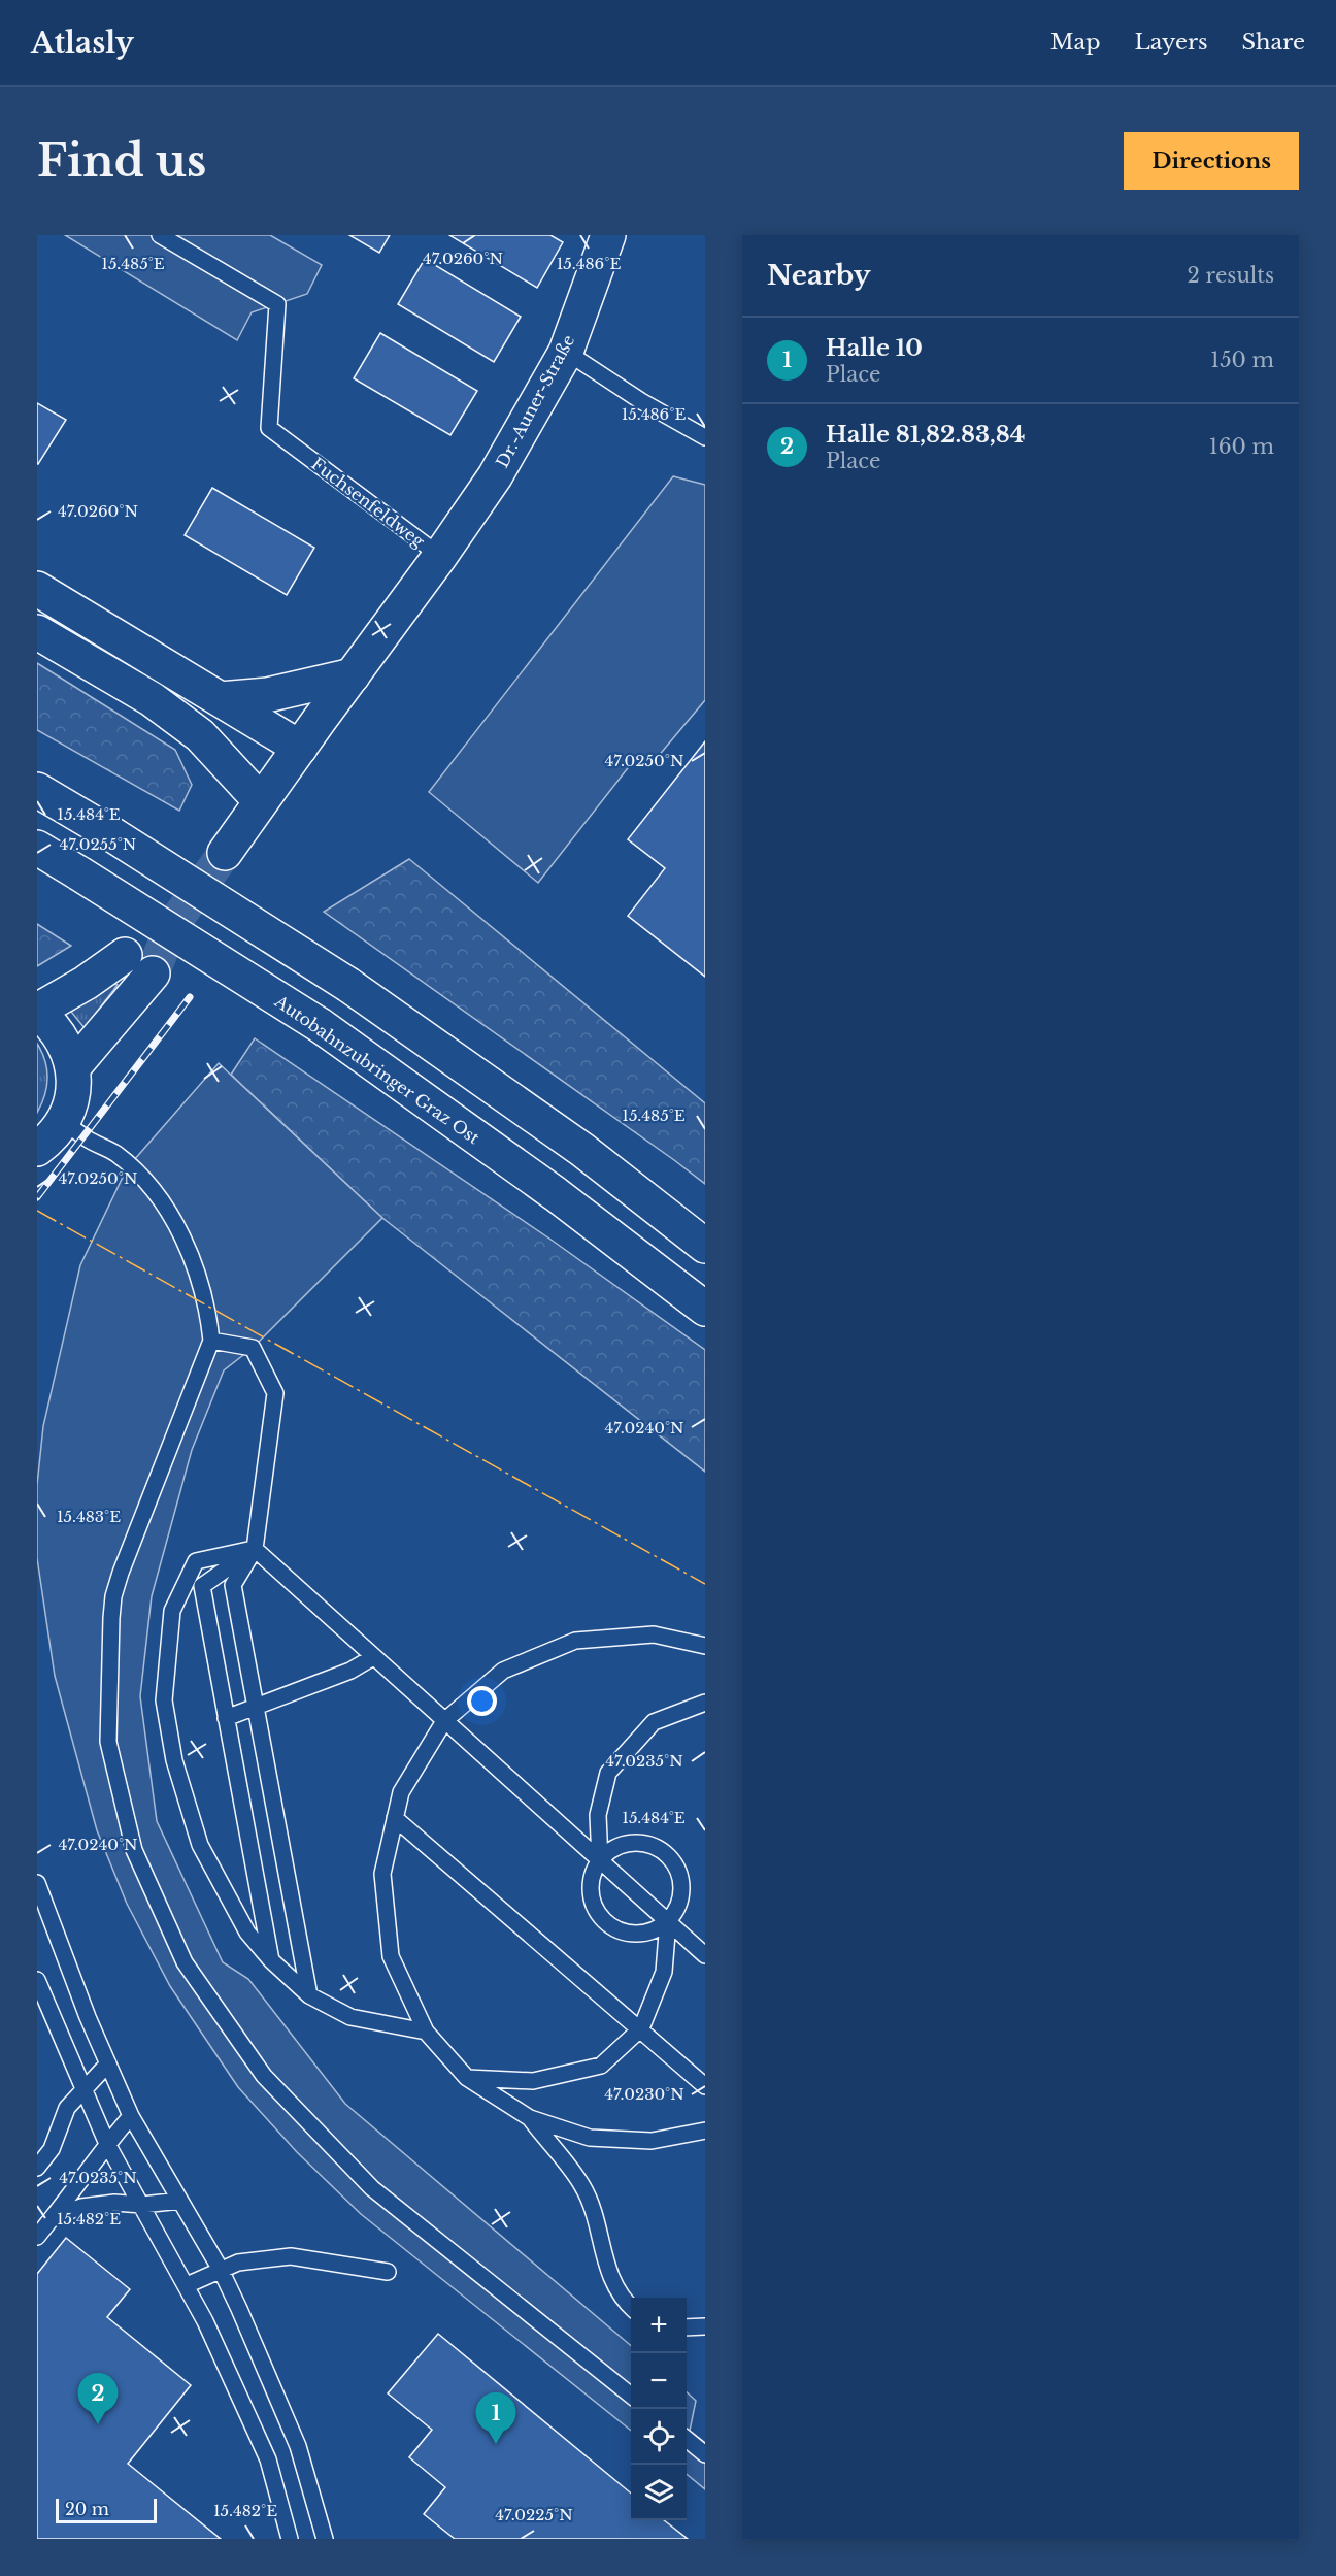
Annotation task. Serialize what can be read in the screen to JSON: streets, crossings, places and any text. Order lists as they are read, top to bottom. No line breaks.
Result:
{"streets":{"main road":["Dr.-Auner-Straße","Fuchsenfeldweg","Autobahnzubringer Graz Ost"]},"crossings":[["Dr.-Auner-Straße","Fuchsenfeldweg"]],"scale_bar":"20 m","page":{"header":"Atlasly","nav":["Map","Layers","Share"],"buttons":"Directions","title":"Find us","heading":["Nearby","2 results"],"list":[{"mark":"1","name":"Halle 10","note":"Place","value":"150 m"},{"mark":"2","name":"Halle 81,82.83,84","note":"Place","value":"160 m"}],"map_buttons":["+","−"],"pins":["2","1"],"scale":"20 m"},"coordinates":["47.0260°N","15.485°E","15.486°E","47.0250°N","15.484°E","47.0255°N","47.0240°N","15.483°E","47.0235°N","47.0230°N","15.482°E","47.0225°N"]}
